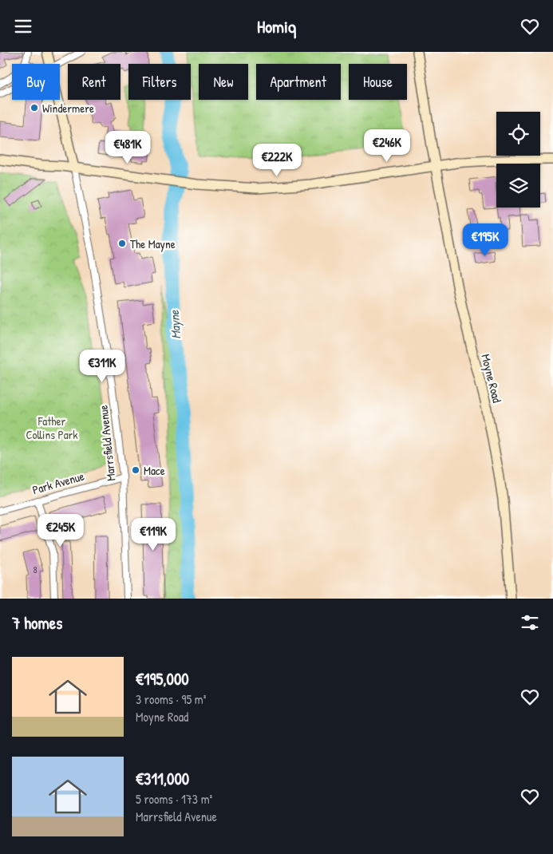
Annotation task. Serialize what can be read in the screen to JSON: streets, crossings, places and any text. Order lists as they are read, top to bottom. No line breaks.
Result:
{"streets":{"main road":["Moyne Road"],"street":["Marrsfield Avenue","Park Avenue"]},"crossings":[["Marrsfield Avenue","Park Avenue"]],"water":["Mayne"],"parks":["Father Collins Park"],"places":["Windermere","The Mayne","Mace"],"house_numbers":["8"],"page":{"header":"Homiq","chip":["Buy","Rent","Filters","New","Apartment","House"],"price":["€246K","€481K","€222K","€195K","€311K","€245K","€119K"],"heading":"7 homes","list":[{"name":"€195,000","note":"3 rooms · 95 m² · Moyne Road"},{"name":"€311,000","note":"5 rooms · 173 m² · Marrsfield Avenue"}]}}
